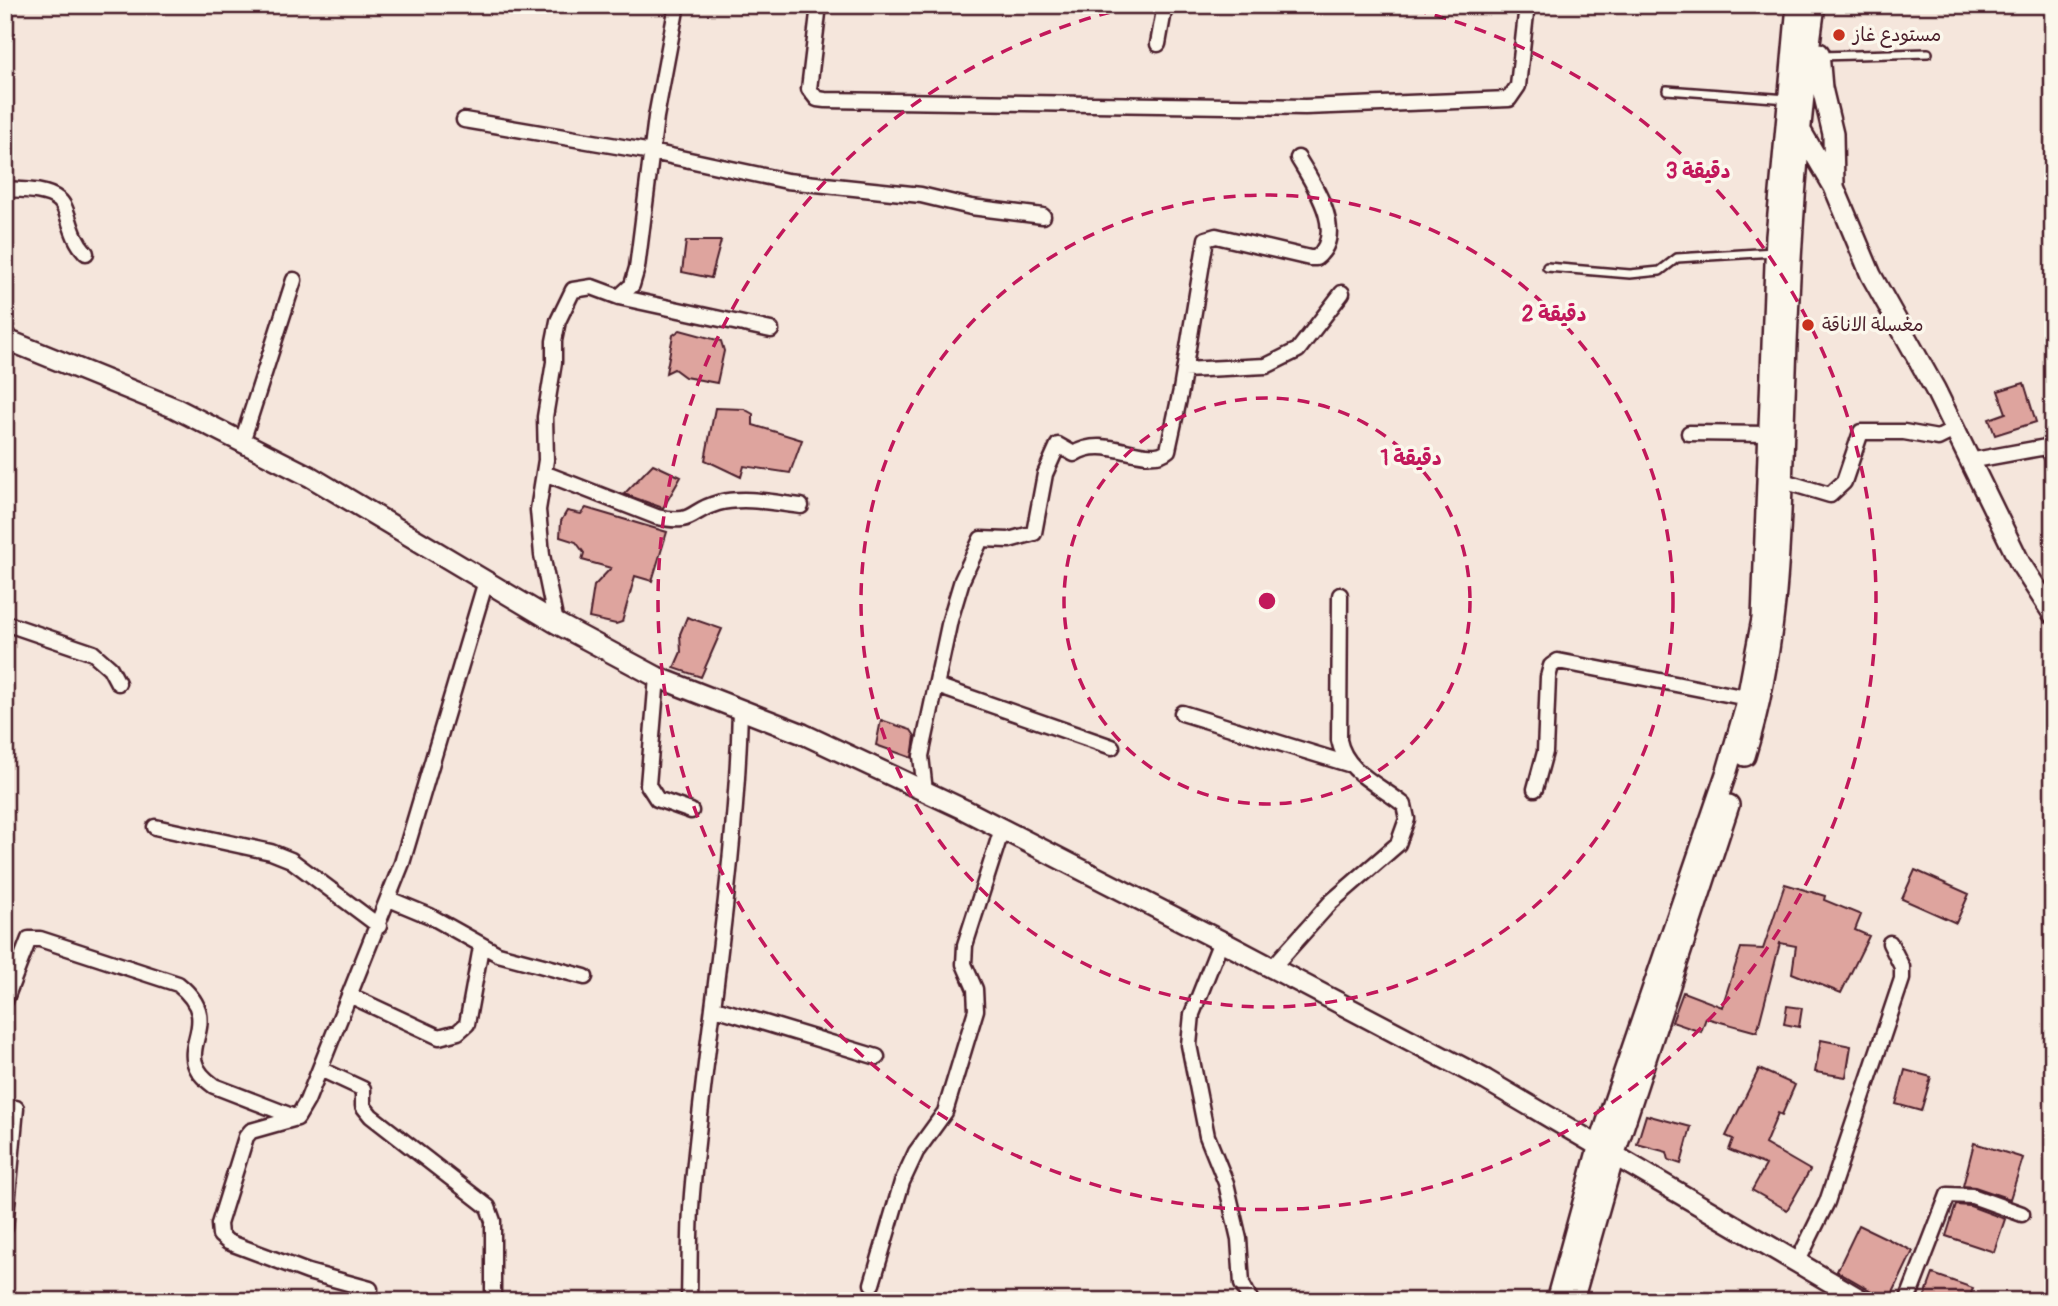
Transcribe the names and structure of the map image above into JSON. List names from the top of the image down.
{
  "places": ["مستودع غاز", "مغسلة الاناقة"],
  "rings": ["3 دقيقة", "2 دقيقة", "1 دقيقة"]
}
